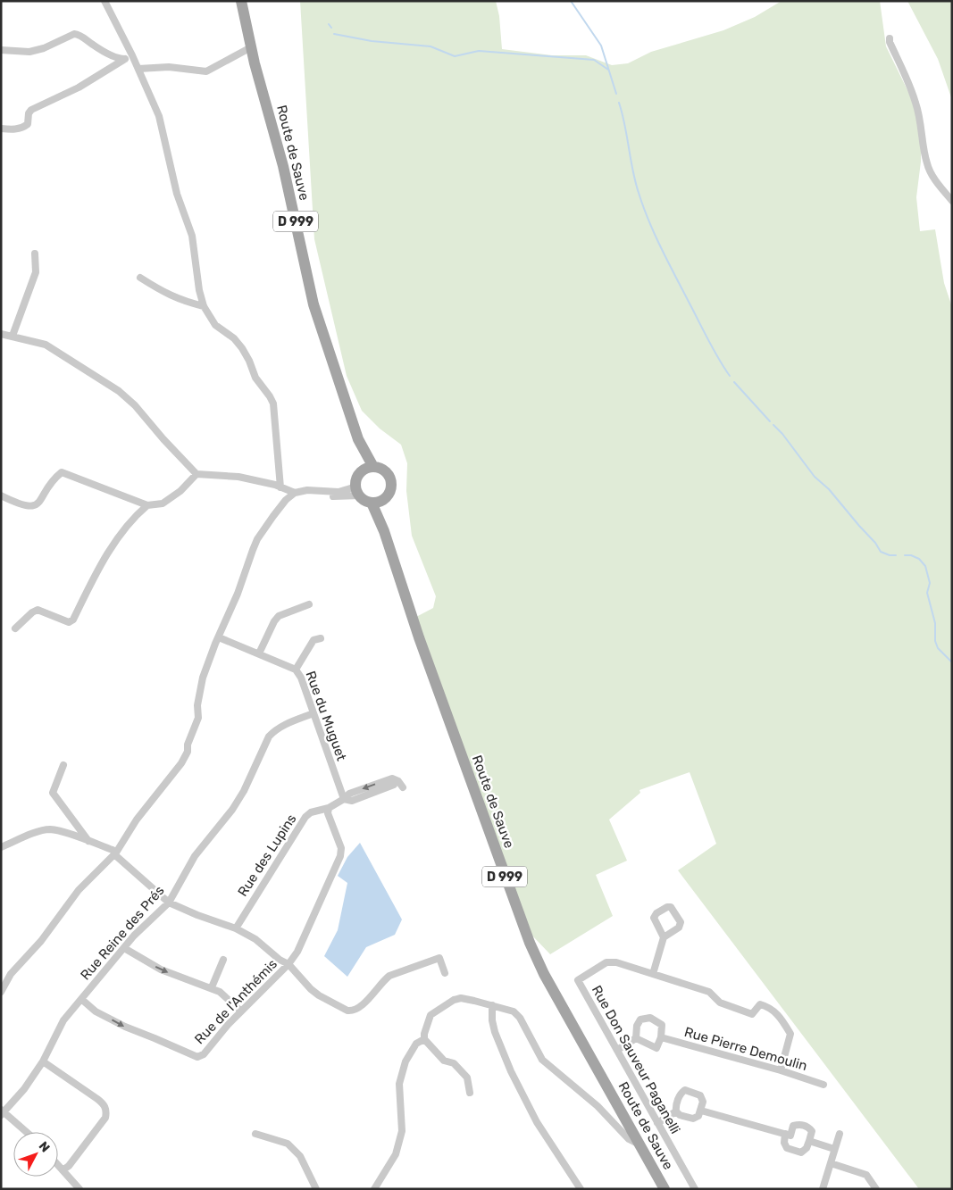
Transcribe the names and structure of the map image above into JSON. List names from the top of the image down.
{
  "streets": {
    "main road": ["Route de Sauve", "D 999"],
    "street": [
      "Rue du Muguet",
      "Rue des Lupins",
      "Rue Reine des Prés",
      "Rue de l'Anthémis",
      "Rue Pierre Demoulin",
      "Rue Don Sauveur Paganelli"
    ]
  },
  "crossings": [
    ["Rue du Muguet", "Rue des Lupins"],
    ["Rue du Muguet", "Rue Reine des Prés"],
    ["Rue des Lupins", "Rue de l'Anthémis"],
    ["Rue Reine des Prés", "Rue de l'Anthémis"],
    ["Rue Pierre Demoulin", "Rue Don Sauveur Paganelli"]
  ],
  "one_way": ["Rue de l'Anthémis"],
  "north": "top right"
}
